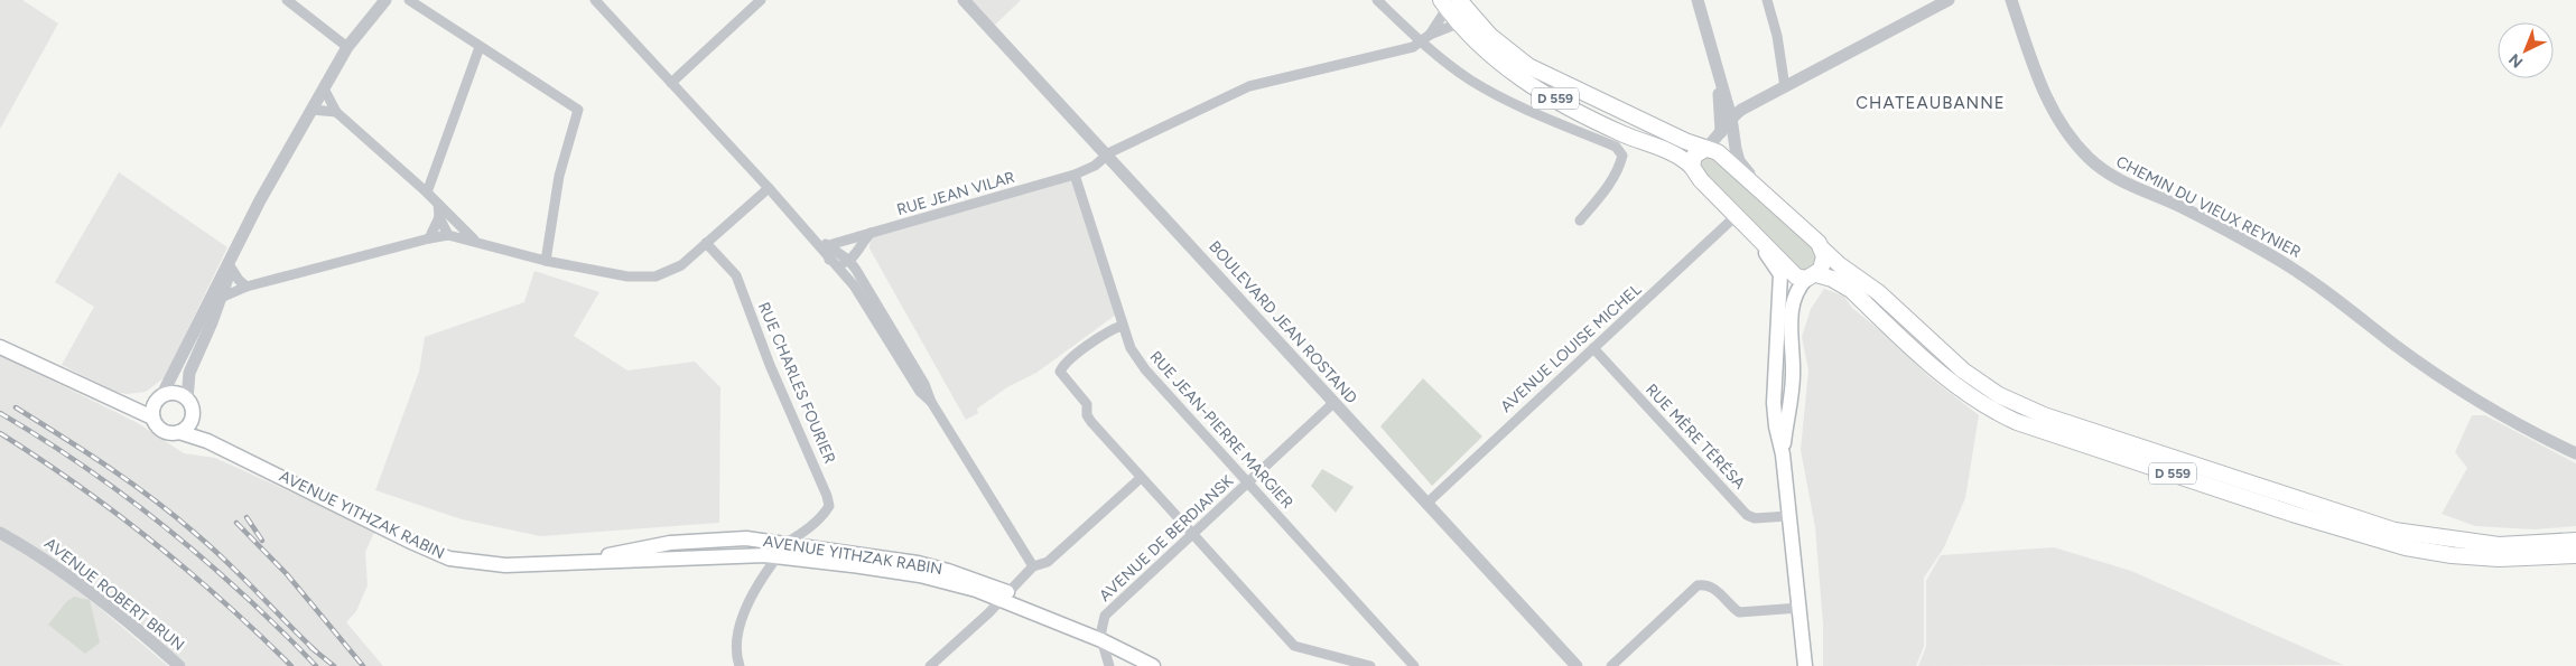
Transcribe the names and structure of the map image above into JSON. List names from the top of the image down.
{
  "streets": {
    "main road": ["D 559", "AVENUE YITHZAK RABIN"],
    "street": [
      "RUE JEAN VILAR",
      "CHEMIN DU VIEUX REYNIER",
      "BOULEVARD JEAN ROSTAND",
      "AVENUE LOUISE MICHEL",
      "RUE CHARLES FOURIER",
      "RUE JEAN-PIERRE MARGIER",
      "RUE MÈRE TÉRÉSA",
      "AVENUE DE BERDIANSK",
      "AVENUE ROBERT BRUN"
    ]
  },
  "crossings": [
    ["D 559", "RUE JEAN VILAR"],
    ["RUE JEAN VILAR", "BOULEVARD JEAN ROSTAND"],
    ["RUE JEAN VILAR", "RUE JEAN-PIERRE MARGIER"],
    ["BOULEVARD JEAN ROSTAND", "AVENUE LOUISE MICHEL"],
    ["BOULEVARD JEAN ROSTAND", "AVENUE DE BERDIANSK"],
    ["AVENUE LOUISE MICHEL", "RUE MÈRE TÉRÉSA"],
    ["RUE CHARLES FOURIER", "AVENUE YITHZAK RABIN"],
    ["RUE JEAN-PIERRE MARGIER", "AVENUE DE BERDIANSK"],
    ["AVENUE YITHZAK RABIN", "AVENUE DE BERDIANSK"]
  ],
  "districts": ["CHATEAUBANNE"],
  "north": "bottom left"
}
